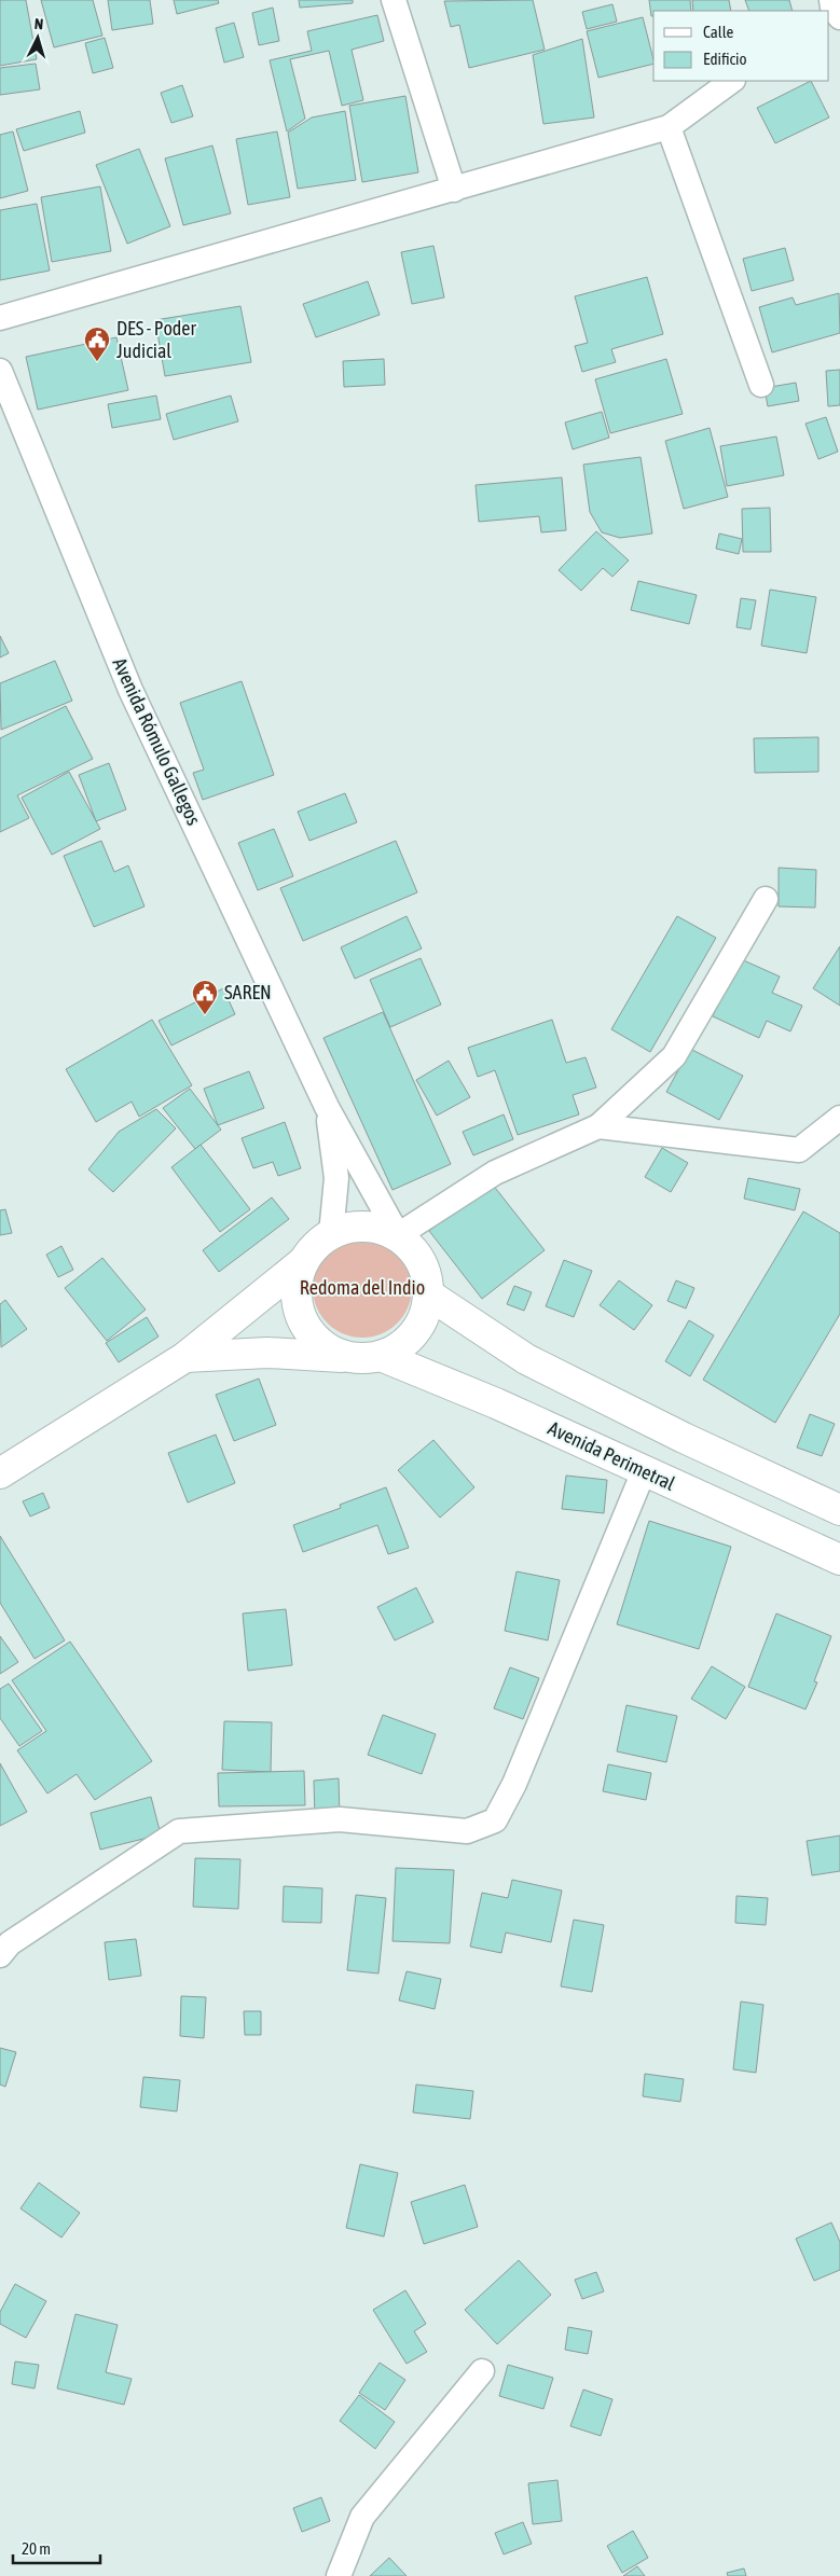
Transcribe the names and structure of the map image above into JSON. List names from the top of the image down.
{
  "streets": {
    "main road": ["Avenida Perimetral"],
    "street": ["Avenida Rómulo Gallegos"]
  },
  "crossings": [
    ["Avenida Rómulo Gallegos", "Avenida Perimetral"]
  ],
  "parks": ["Redoma del Indio"],
  "places": {
    "public building": ["DES - Poder Judicial", "SAREN"]
  },
  "legend": ["Calle", "Edificio"],
  "scale_bar": "20 m",
  "north": "top"
}
